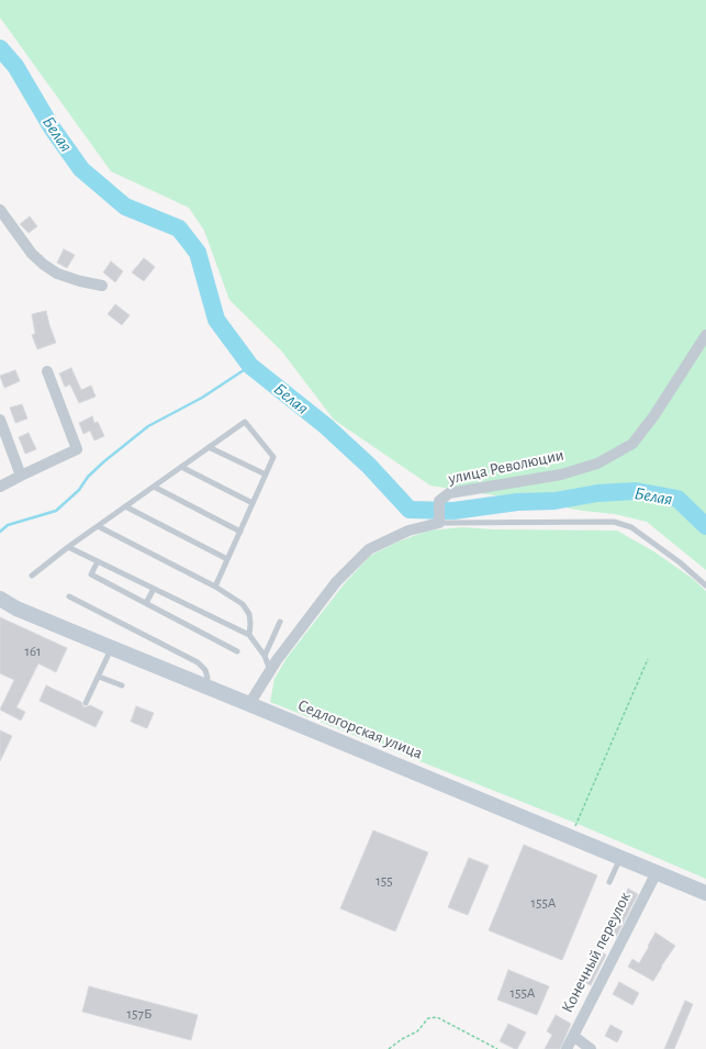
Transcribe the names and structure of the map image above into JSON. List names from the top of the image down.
{
  "streets": {
    "street": ["улица Революции", "Седлогорская улица", "Конечный переулок"]
  },
  "crossings": [
    ["Седлогорская улица", "Конечный переулок"]
  ],
  "water": ["Белая"],
  "house_numbers": [
    "161",
    "155",
    "155А",
    "155А",
    "157Б"
  ]
}
